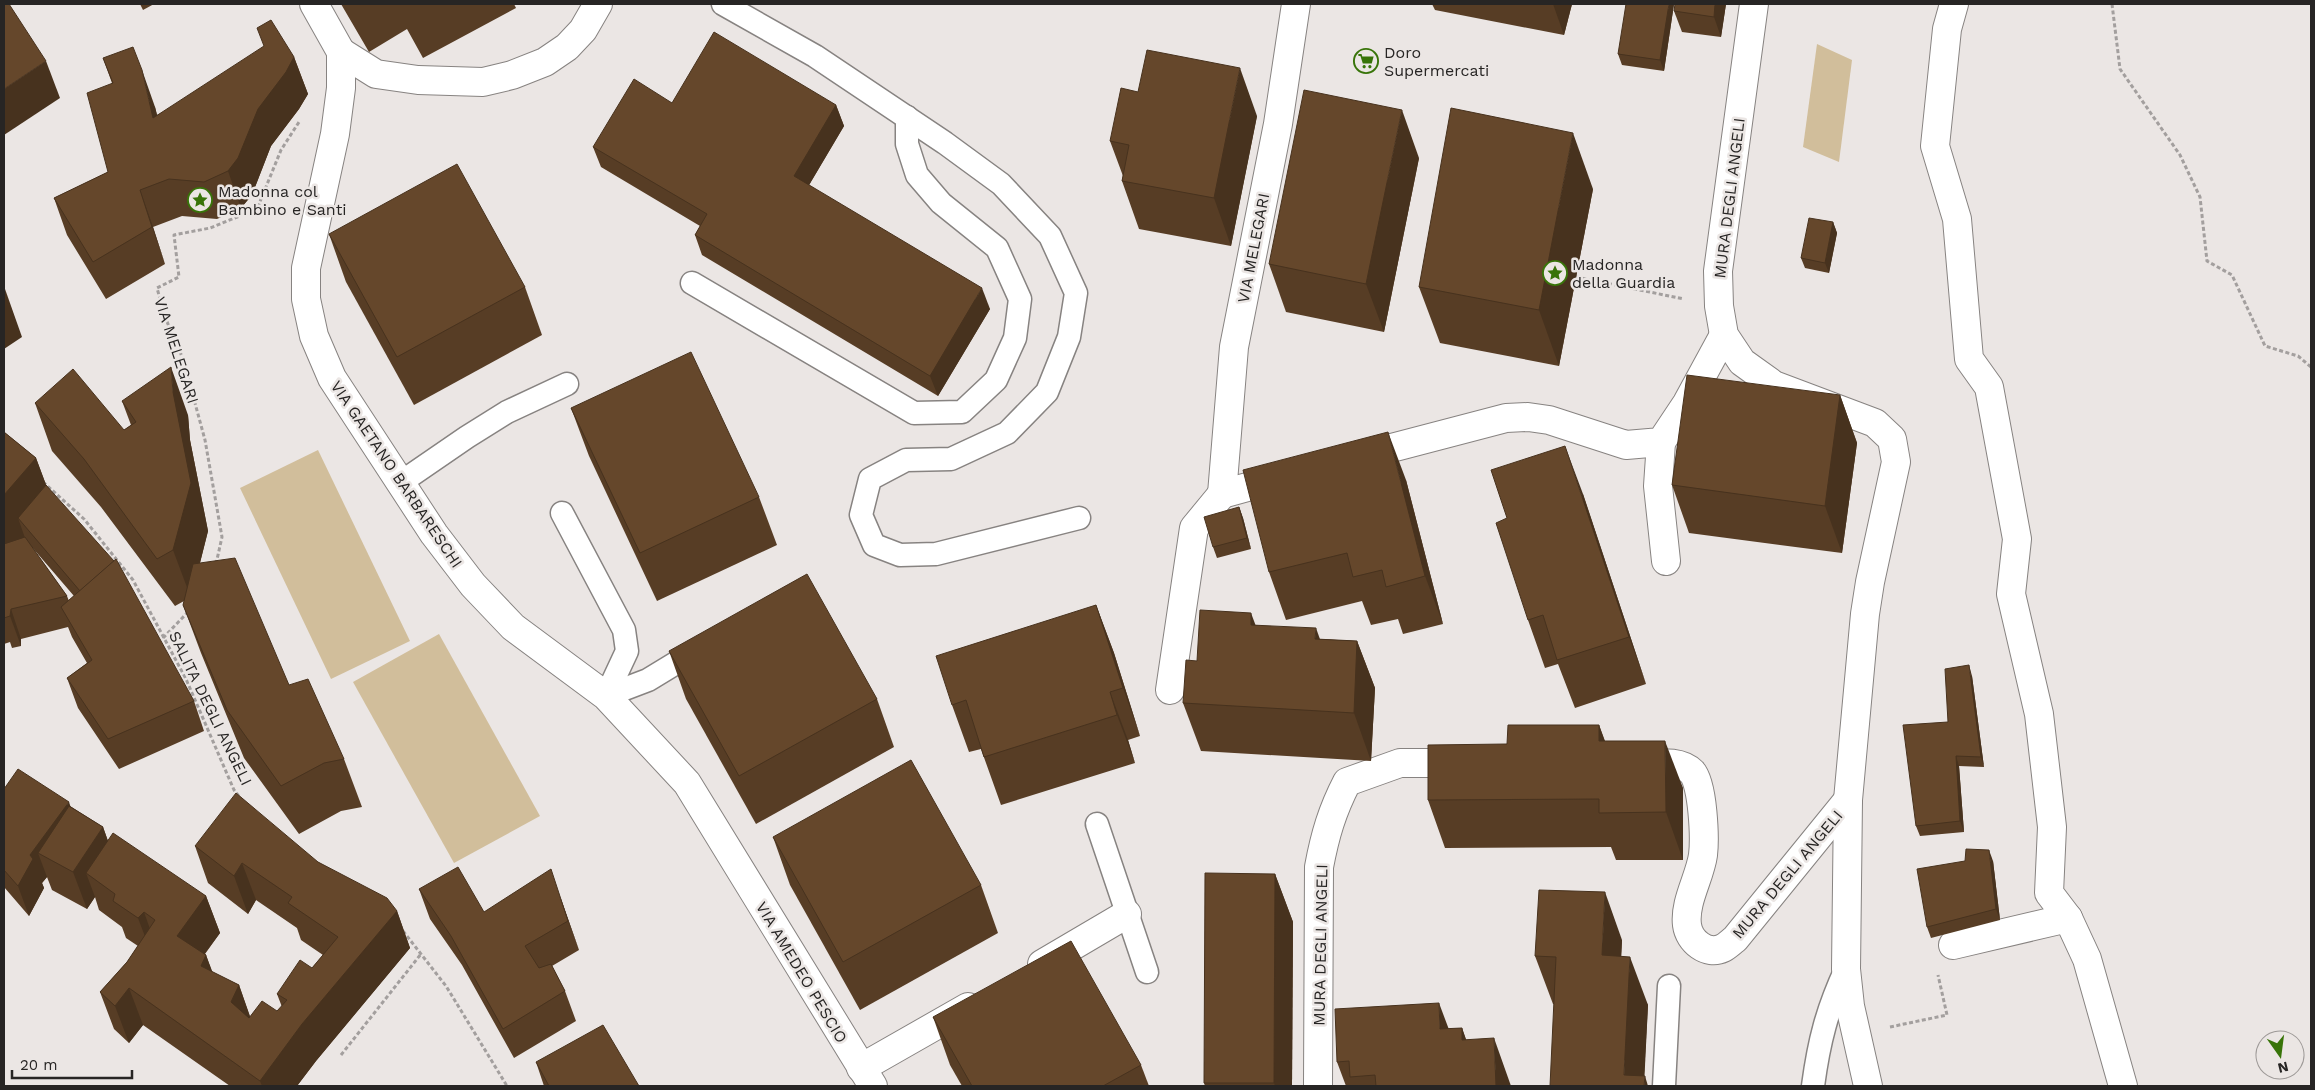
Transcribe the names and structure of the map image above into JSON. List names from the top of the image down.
{
  "streets": {
    "street": [
      "MURA DEGLI ANGELI",
      "VIA MELEGARI",
      "VIA GAETANO BARBARESCHI",
      "VIA AMEDEO PESCIO"
    ],
    "path": ["SALITA DEGLI ANGELI"]
  },
  "crossings": [
    ["VIA MELEGARI", "VIA GAETANO BARBARESCHI"],
    ["VIA GAETANO BARBARESCHI", "VIA AMEDEO PESCIO"]
  ],
  "places": {
    "supermarket": ["Doro Supermercati"],
    "place": ["Madonna col Bambino e Santi", "Madonna della Guardia"]
  },
  "scale_bar": "20 m",
  "north": "bottom"
}
